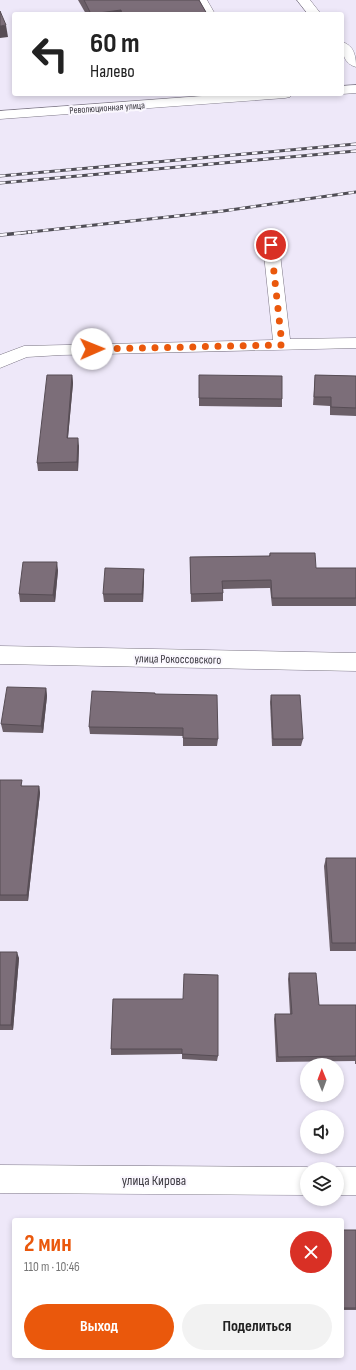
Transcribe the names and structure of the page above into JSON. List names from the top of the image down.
{
  "streets": {
    "street": ["Революционная улица", "улица Рокоссовского", "улица Кирова"]
  },
  "north": "top",
  "page": {
    "turn": ["60 m", "Налево"],
    "heading": ["2 мин", "110 m · 10:46"],
    "buttons": ["Выход", "Поделиться"]
  }
}
